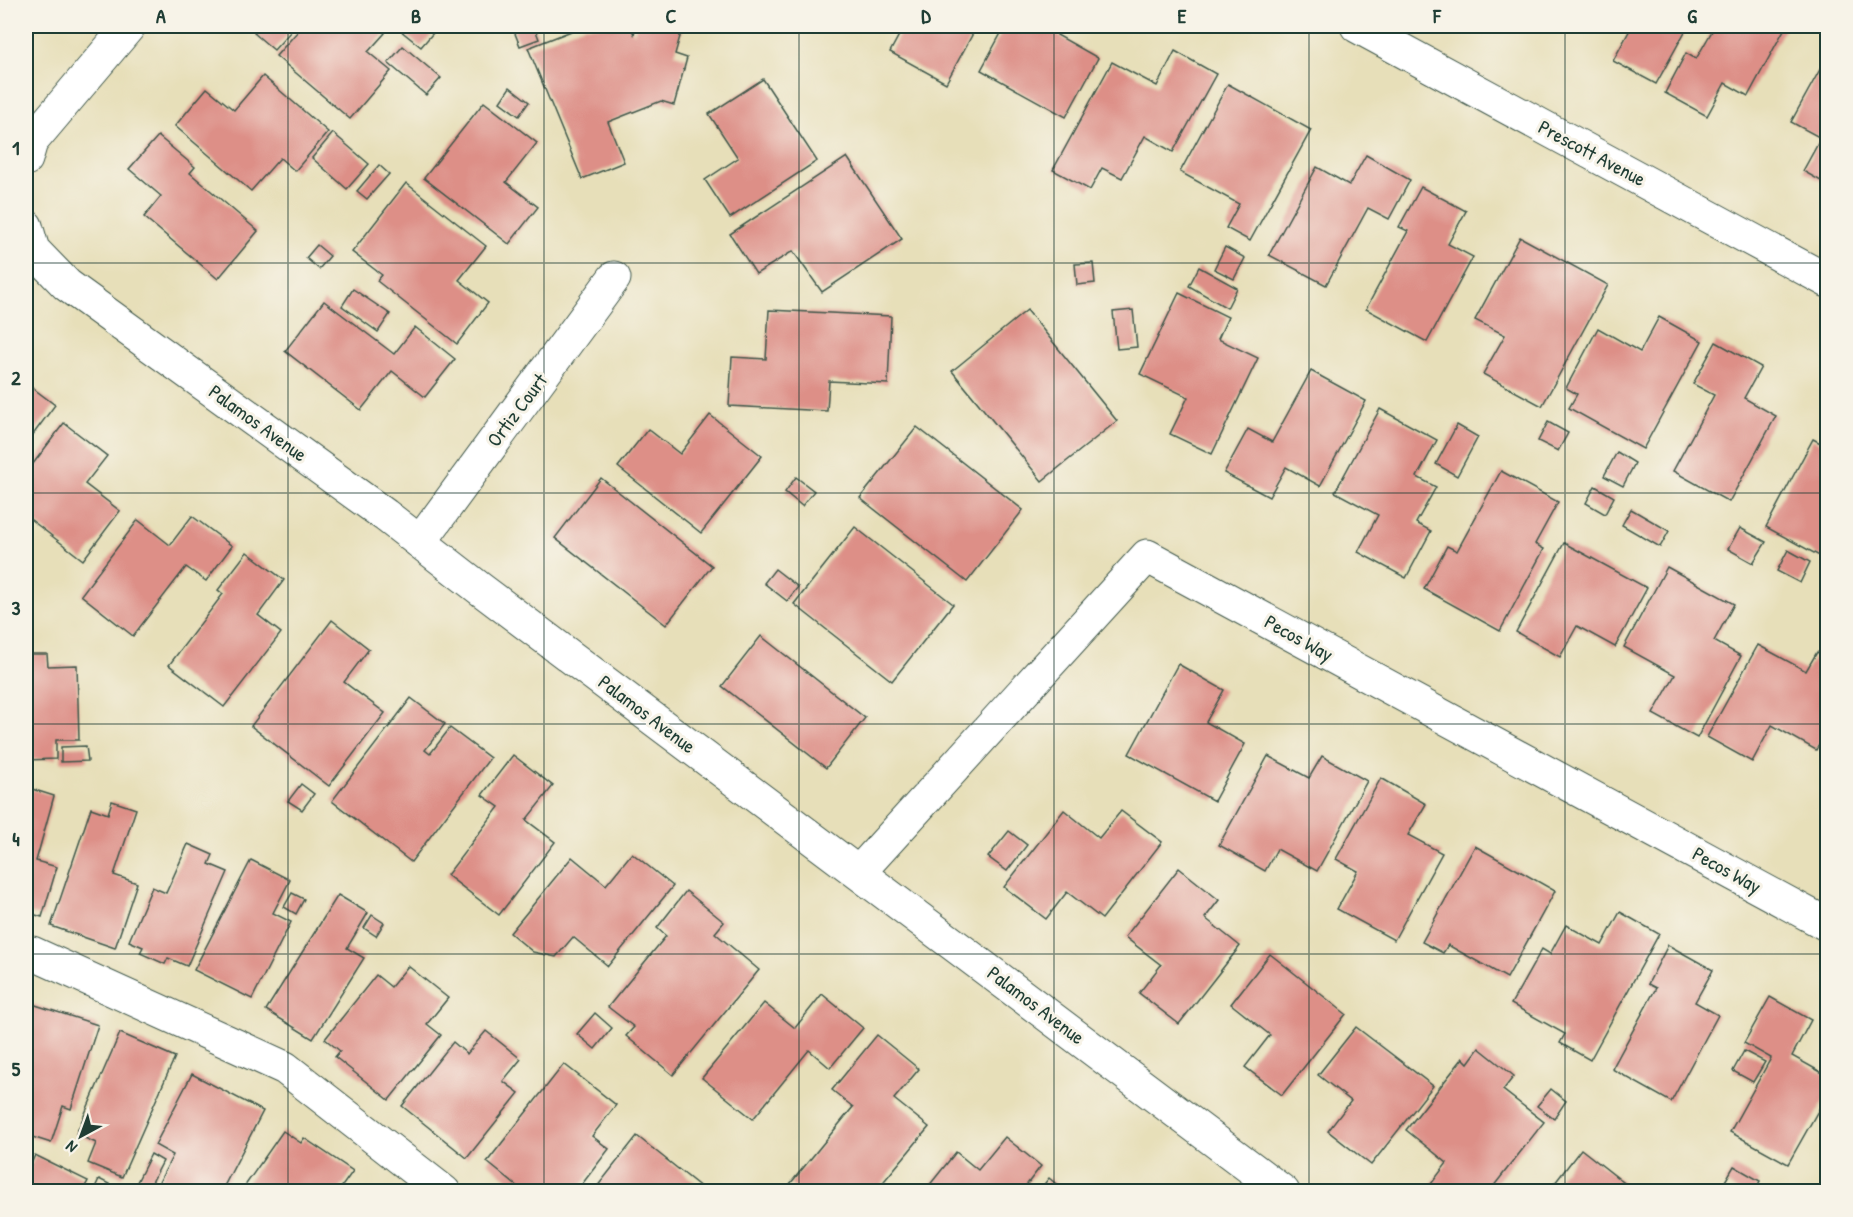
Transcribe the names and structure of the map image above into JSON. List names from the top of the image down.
{
  "streets": {
    "street": [
      "Prescott Avenue",
      "Ortiz Court",
      "Palamos Avenue",
      "Pecos Way"
    ]
  },
  "crossings": [
    ["Ortiz Court", "Palamos Avenue"],
    ["Palamos Avenue", "Pecos Way"]
  ],
  "north": "bottom left",
  "grid": {
    "columns": [
      "A",
      "B",
      "C",
      "D",
      "E",
      "F",
      "G"
    ],
    "rows": [
      "1",
      "2",
      "3",
      "4",
      "5"
    ]
  }
}
